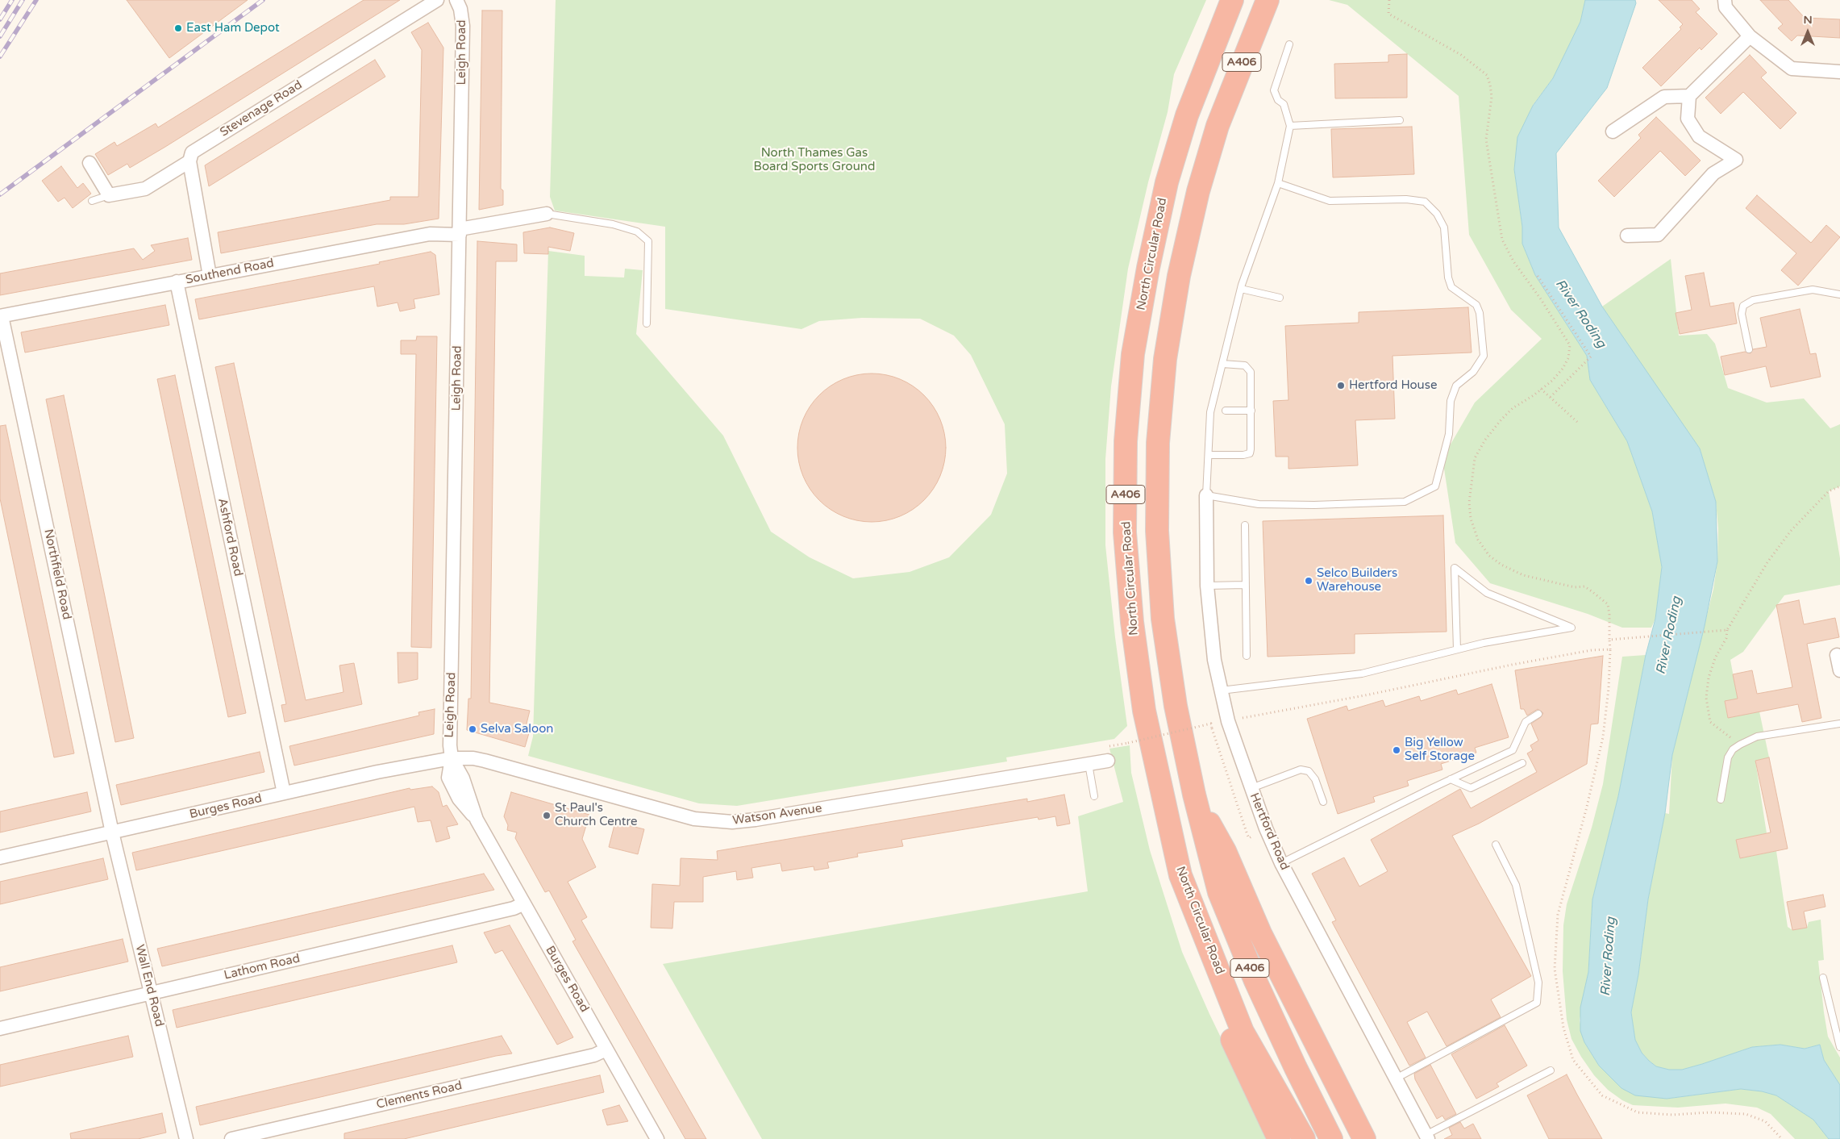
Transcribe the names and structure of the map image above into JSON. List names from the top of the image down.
{
  "streets": {
    "highway": ["A406", "North Circular Road"],
    "street": [
      "Leigh Road",
      "Stevenage Road",
      "Southend Road",
      "Ashford Road",
      "Northfield Road",
      "Burges Road",
      "Watson Avenue",
      "Hertford Road",
      "Lathom Road",
      "Wall End Road",
      "Clements Road"
    ]
  },
  "crossings": [
    ["Leigh Road", "Southend Road"],
    ["Leigh Road", "Burges Road"],
    ["Leigh Road", "Watson Avenue"],
    ["A406", "North Circular Road"],
    ["Southend Road", "Ashford Road"],
    ["Southend Road", "Northfield Road"],
    ["Ashford Road", "Burges Road"],
    ["Northfield Road", "Burges Road"],
    ["Northfield Road", "Wall End Road"],
    ["Burges Road", "Watson Avenue"],
    ["Burges Road", "Lathom Road"],
    ["Burges Road", "Wall End Road"],
    ["Burges Road", "Clements Road"],
    ["Lathom Road", "Wall End Road"]
  ],
  "water": ["River Roding"],
  "parks": ["North Thames Gas Board Sports Ground"],
  "places": [
    "East Ham Depot",
    "Hertford House",
    "Selco Builders Warehouse",
    "Selva Saloon",
    "Big Yellow Self Storage",
    "St Paul's Church Centre"
  ],
  "north": "top"
}
